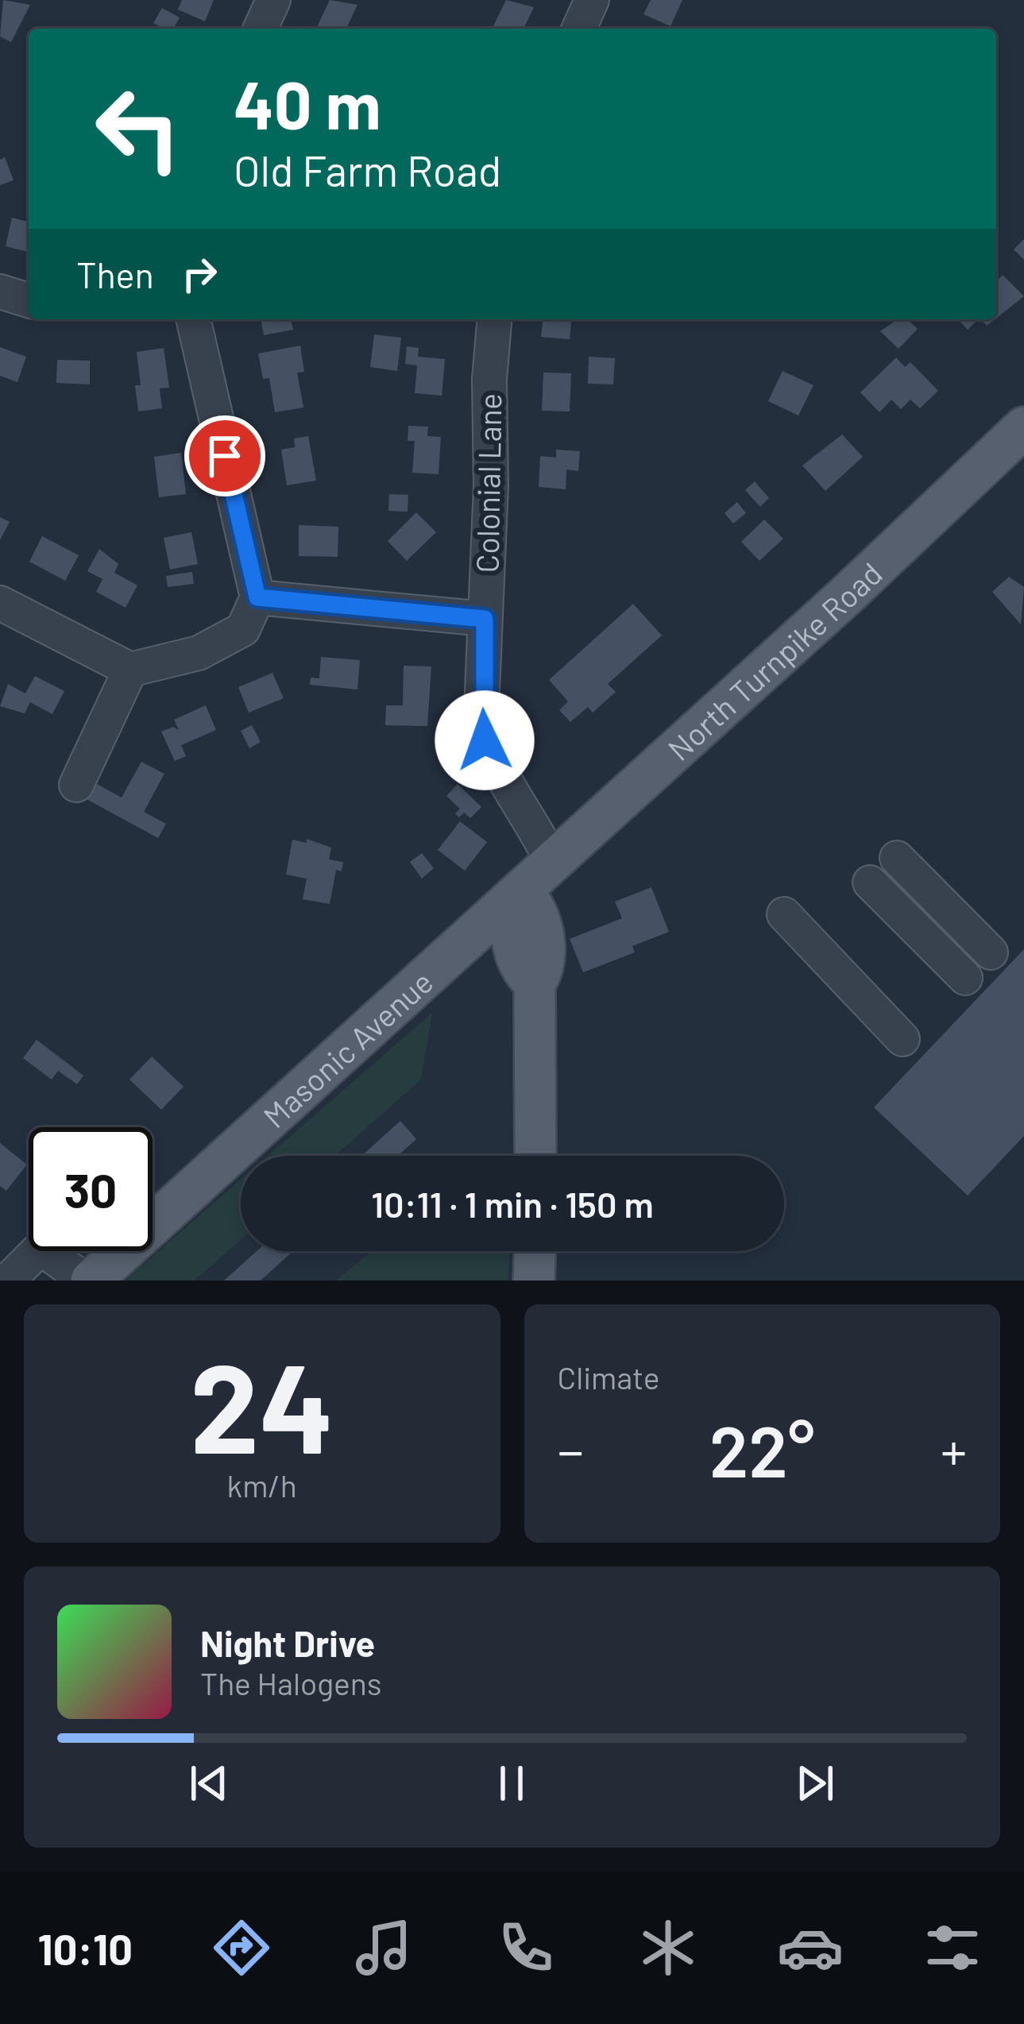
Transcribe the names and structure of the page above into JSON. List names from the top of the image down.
{
  "streets": {
    "main road": ["North Turnpike Road", "Masonic Avenue"],
    "street": ["Colonial Lane"]
  },
  "crossings": [
    ["Colonial Lane", "North Turnpike Road"],
    ["North Turnpike Road", "Masonic Avenue"]
  ],
  "page": {
    "turn": ["40 m", "Old Farm Road"],
    "then": "Then",
    "limit": "30",
    "trip": "10:11 · 1 min · 150 m",
    "tile": [
      ["24", "km/h"],
      "Climate"
    ],
    "heat": ["−", "22°", "+"],
    "song": ["Night Drive", "The Halogens"],
    "tabs": "10:10"
  }
}
